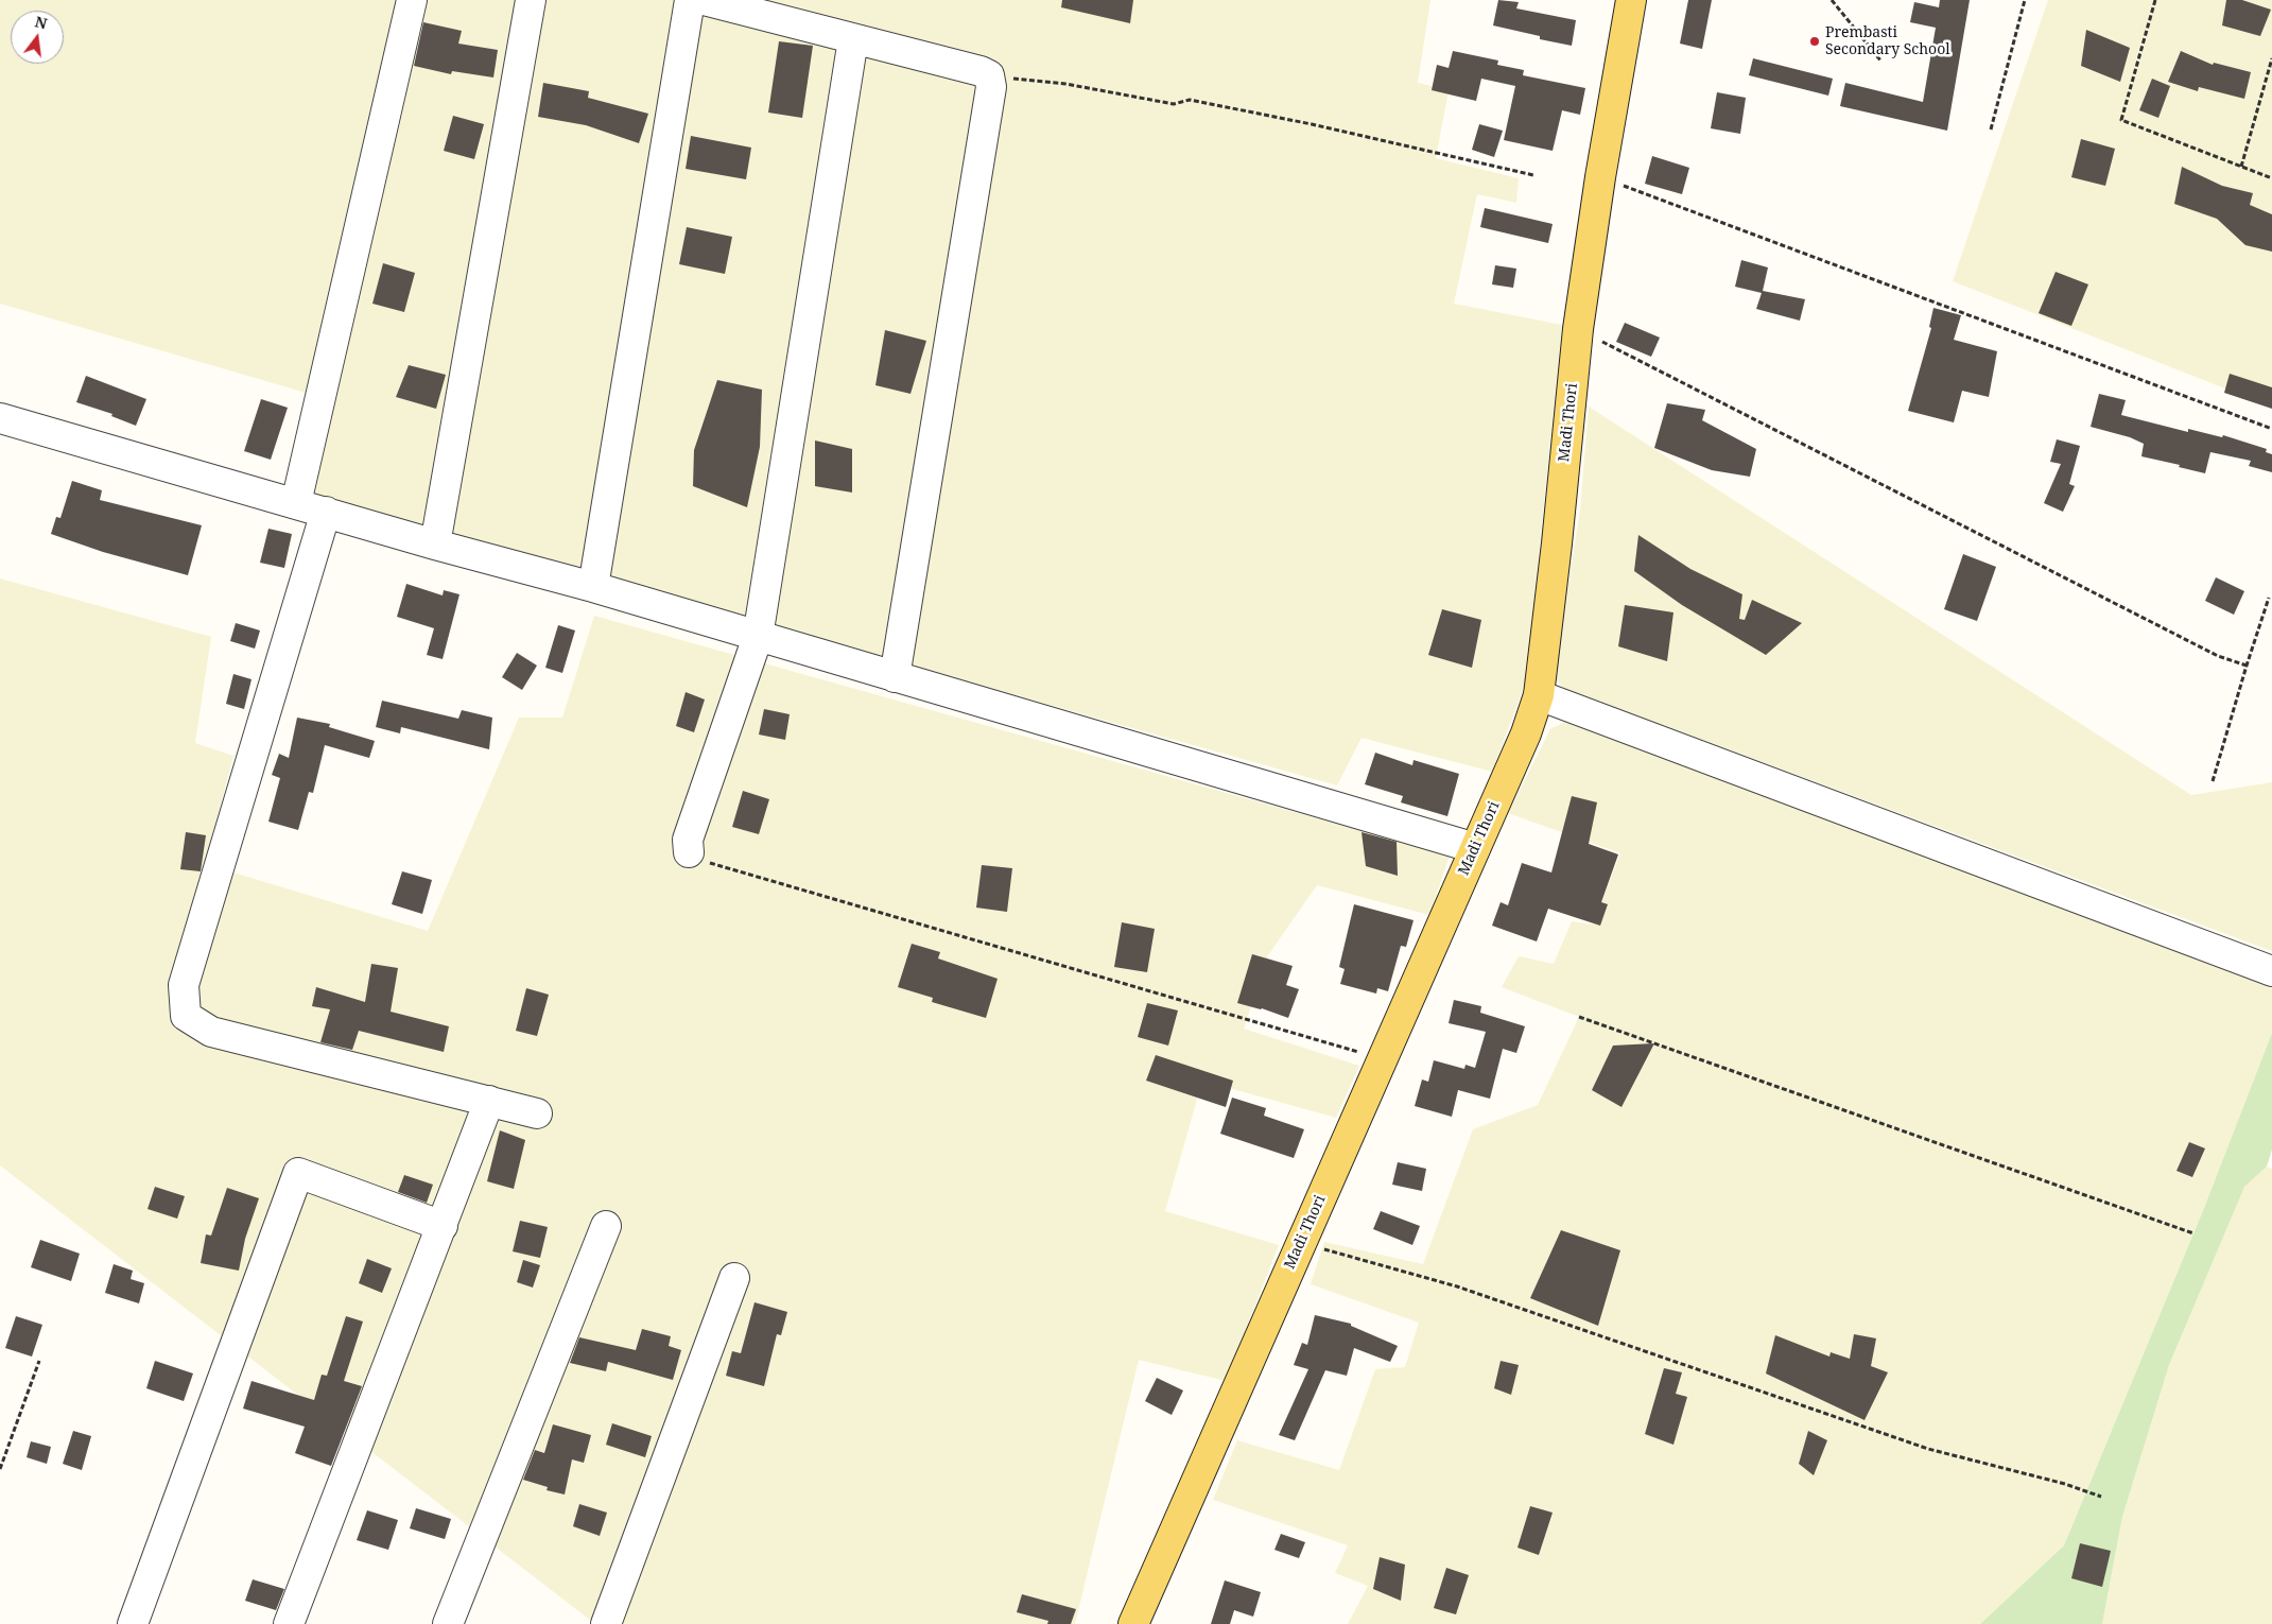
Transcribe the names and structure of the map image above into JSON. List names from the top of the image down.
{
  "streets": {
    "main road": ["Madi Thori"]
  },
  "places": ["Prembasti Secondary School"],
  "north": "top"
}
